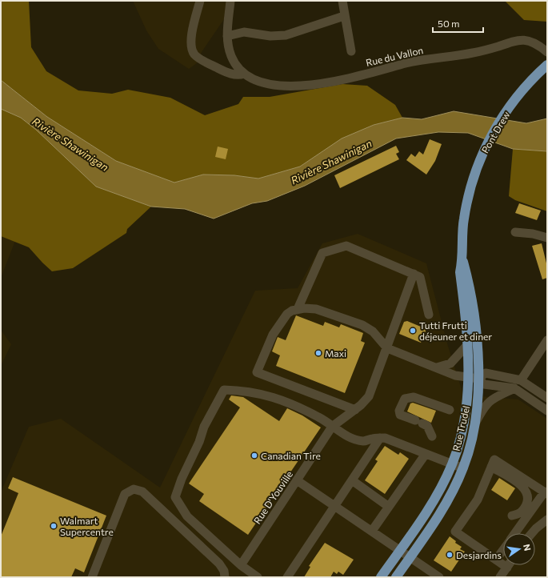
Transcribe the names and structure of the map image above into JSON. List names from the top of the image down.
{
  "streets": {
    "main road": ["Pont Drew", "Rue Trudel"],
    "street": ["Rue du Vallon", "Rue D'Youville"]
  },
  "crossings": [
    ["Pont Drew", "Rue Trudel"]
  ],
  "water": ["Rivière Shawinigan"],
  "places": [
    "Tutti Frutti déjeuner et diner",
    "Maxi",
    "Canadian Tire",
    "Walmart Supercentre",
    "Desjardins"
  ],
  "scale_bar": "50 m",
  "north": "right"
}
